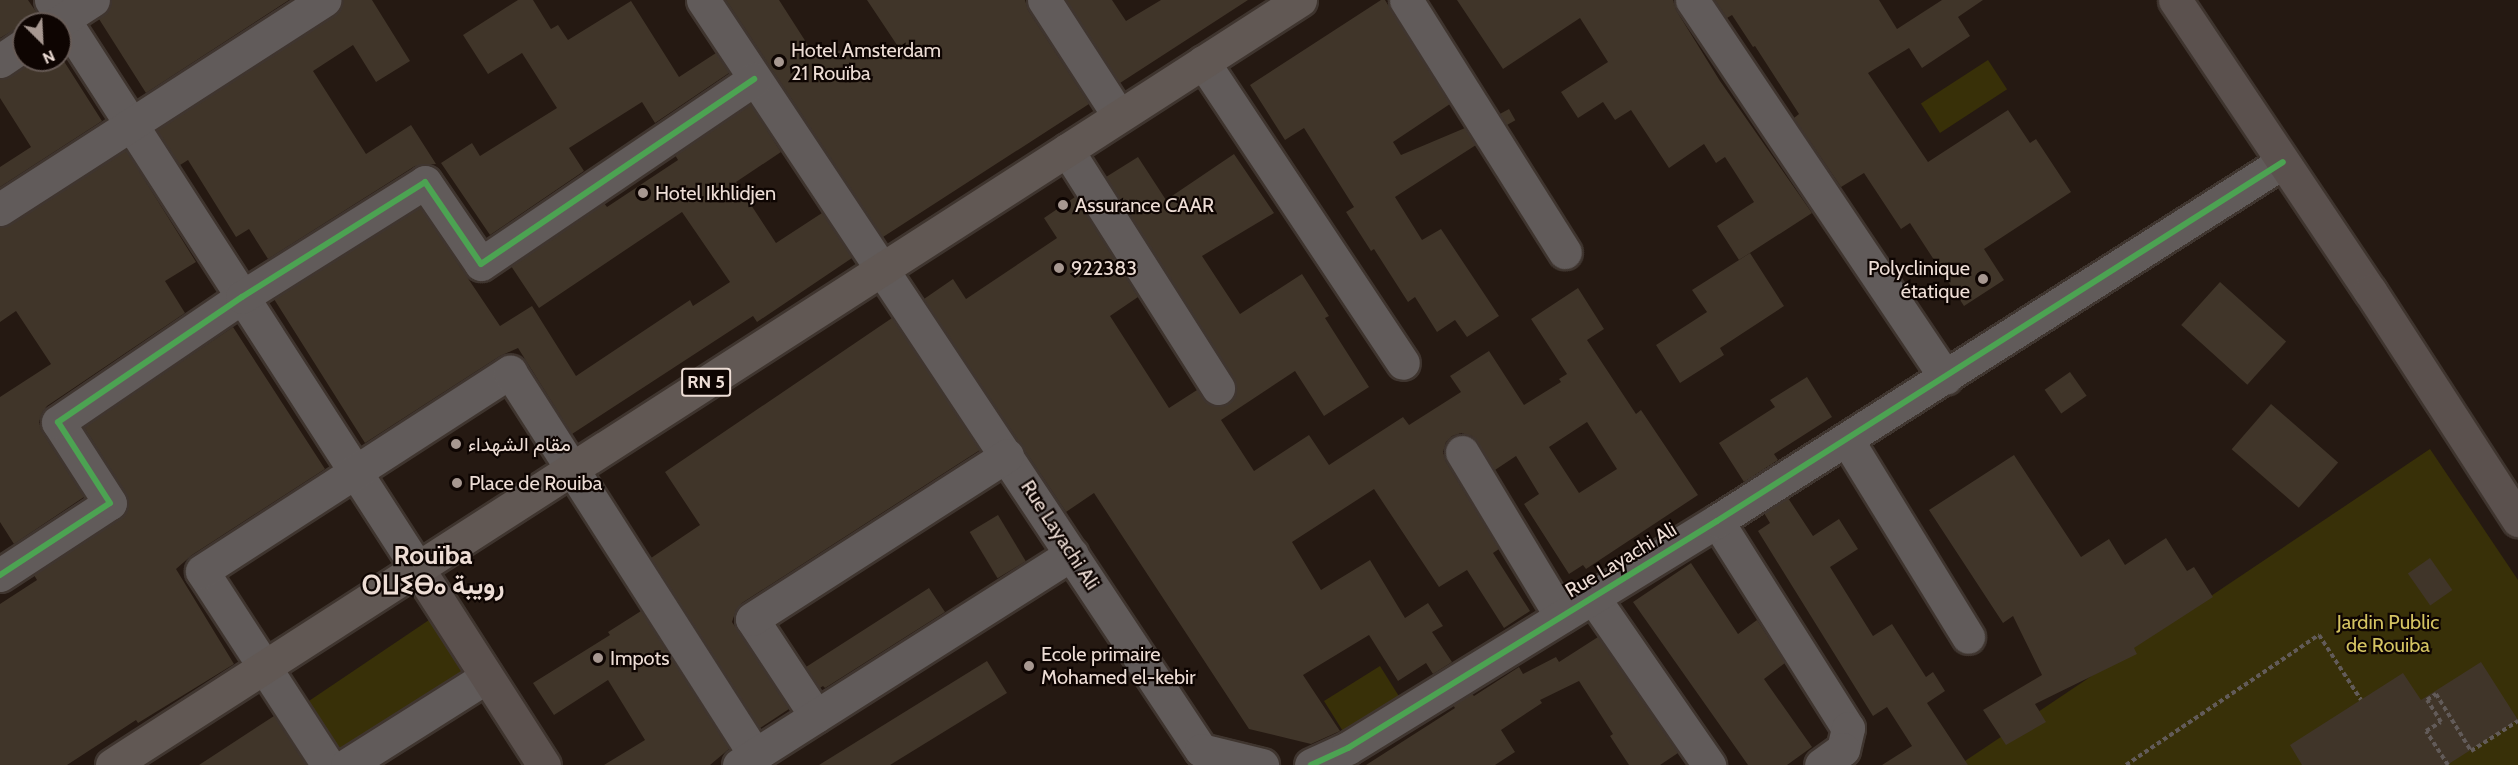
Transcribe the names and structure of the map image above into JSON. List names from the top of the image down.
{
  "streets": {
    "highway": ["RN 5"],
    "street": ["Rue Layachi Ali"]
  },
  "crossings": [
    ["RN 5", "Rue Layachi Ali"]
  ],
  "districts": ["Rouïba ⵔⵡⵉⴱⴰ رويبة"],
  "parks": ["Jardin Public de Rouiba"],
  "places": [
    "Hotel Amsterdam 21 Rouïba",
    "Hotel Ikhlidjen",
    "Assurance CAAR",
    "922383",
    "Polyclinique étatique",
    "مقام الشهداء",
    "Place de Rouiba",
    "Impots",
    "Ecole primaire Mohamed el-kebir"
  ],
  "north": "bottom right"
}
